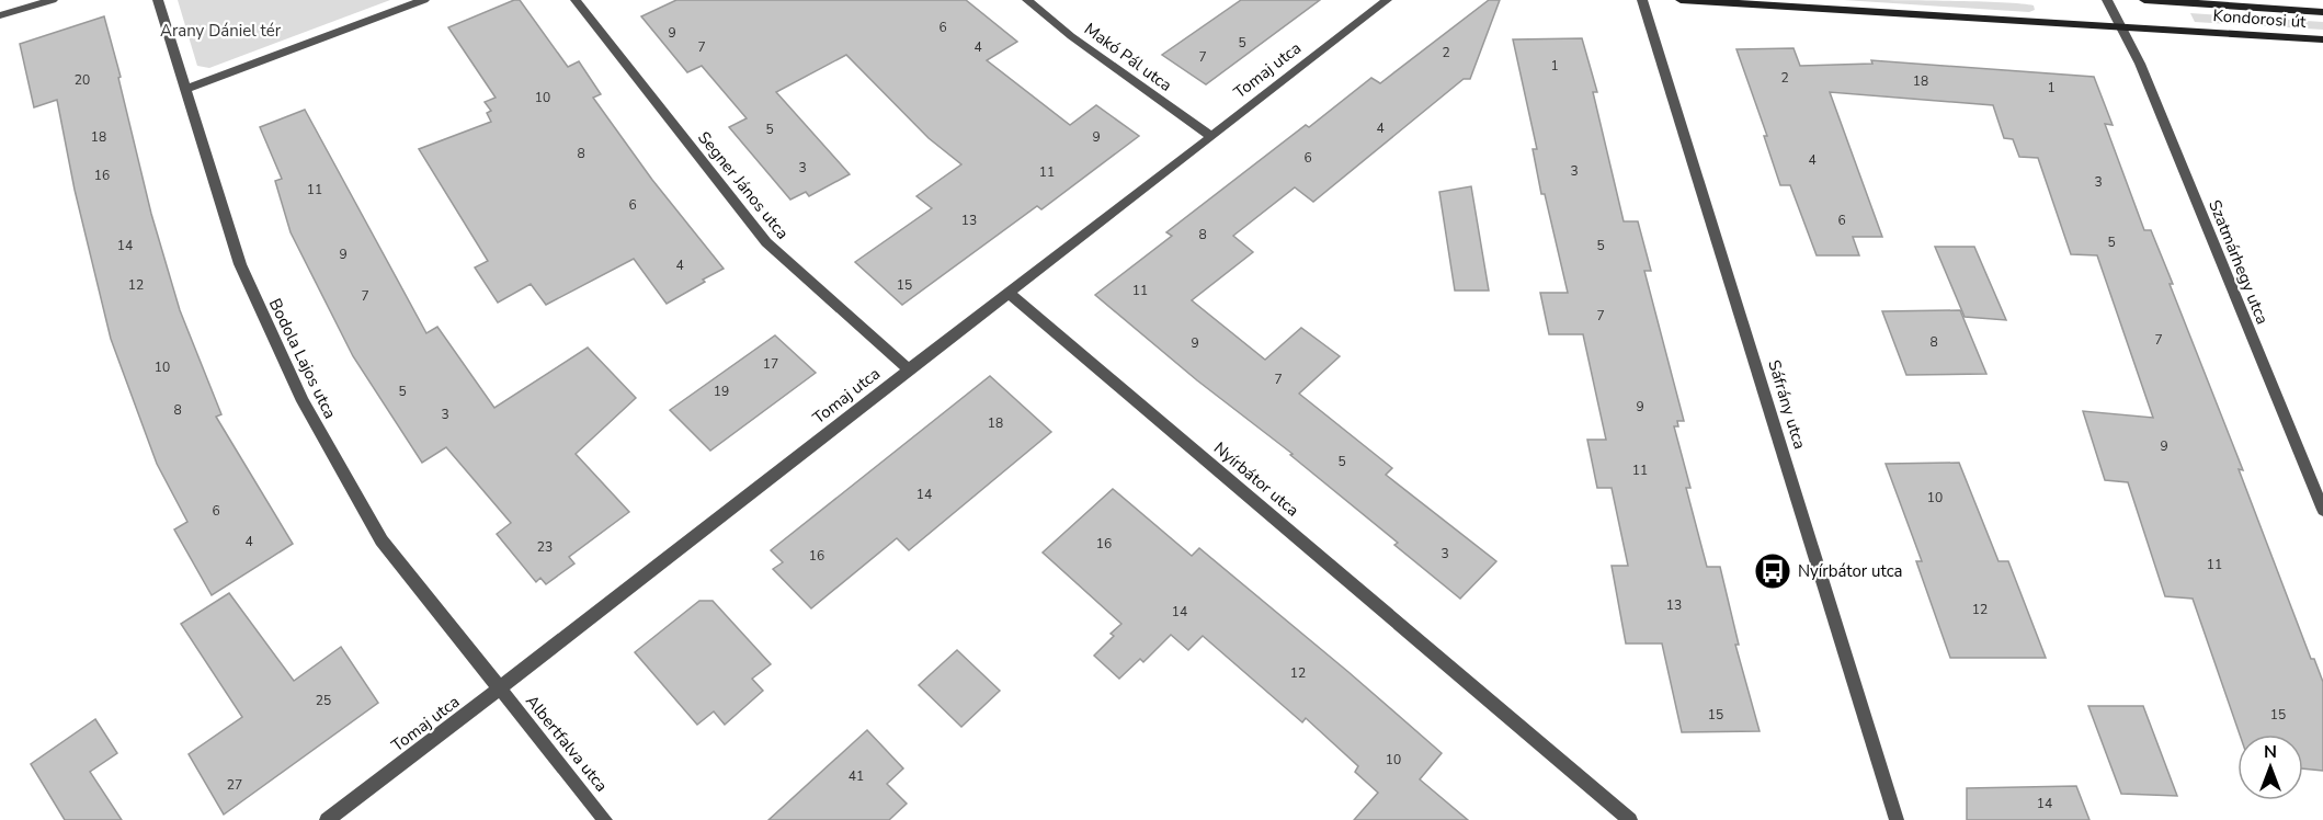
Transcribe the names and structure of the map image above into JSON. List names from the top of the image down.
{
  "streets": {
    "street": [
      "Kondorosi út",
      "Makó Pál utca",
      "Tomaj utca",
      "Segner János utca",
      "Szatmárhegy utca",
      "Bodola Lajos utca",
      "Sáfrány utca",
      "Nyírbátor utca",
      "Albertfalva utca"
    ]
  },
  "crossings": [
    ["Kondorosi út", "Szatmárhegy utca"],
    ["Makó Pál utca", "Tomaj utca"],
    ["Tomaj utca", "Segner János utca"],
    ["Tomaj utca", "Bodola Lajos utca"],
    ["Tomaj utca", "Nyírbátor utca"],
    ["Tomaj utca", "Albertfalva utca"],
    ["Bodola Lajos utca", "Albertfalva utca"]
  ],
  "parks": ["Arany Dániel tér"],
  "places": {
    "bus stop": ["Nyírbátor utca"]
  },
  "house_numbers": [
    "6",
    "9",
    "5",
    "7",
    "4",
    "2",
    "7",
    "1",
    "2",
    "20",
    "18",
    "1",
    "10",
    "4",
    "5",
    "18",
    "9",
    "8",
    "6",
    "4",
    "3",
    "3",
    "11",
    "16",
    "3",
    "11",
    "6",
    "13",
    "6",
    "8",
    "5",
    "14",
    "5",
    "9",
    "4",
    "12",
    "15",
    "11",
    "7",
    "7",
    "7",
    "8",
    "9",
    "17",
    "10",
    "7",
    "5",
    "19",
    "9",
    "8",
    "3",
    "18",
    "9",
    "5",
    "11",
    "14",
    "10",
    "6",
    "4",
    "16",
    "23",
    "3",
    "16",
    "11",
    "13",
    "12",
    "14",
    "12",
    "25",
    "15",
    "15",
    "10",
    "41",
    "27",
    "14"
  ],
  "north": "top"
}
